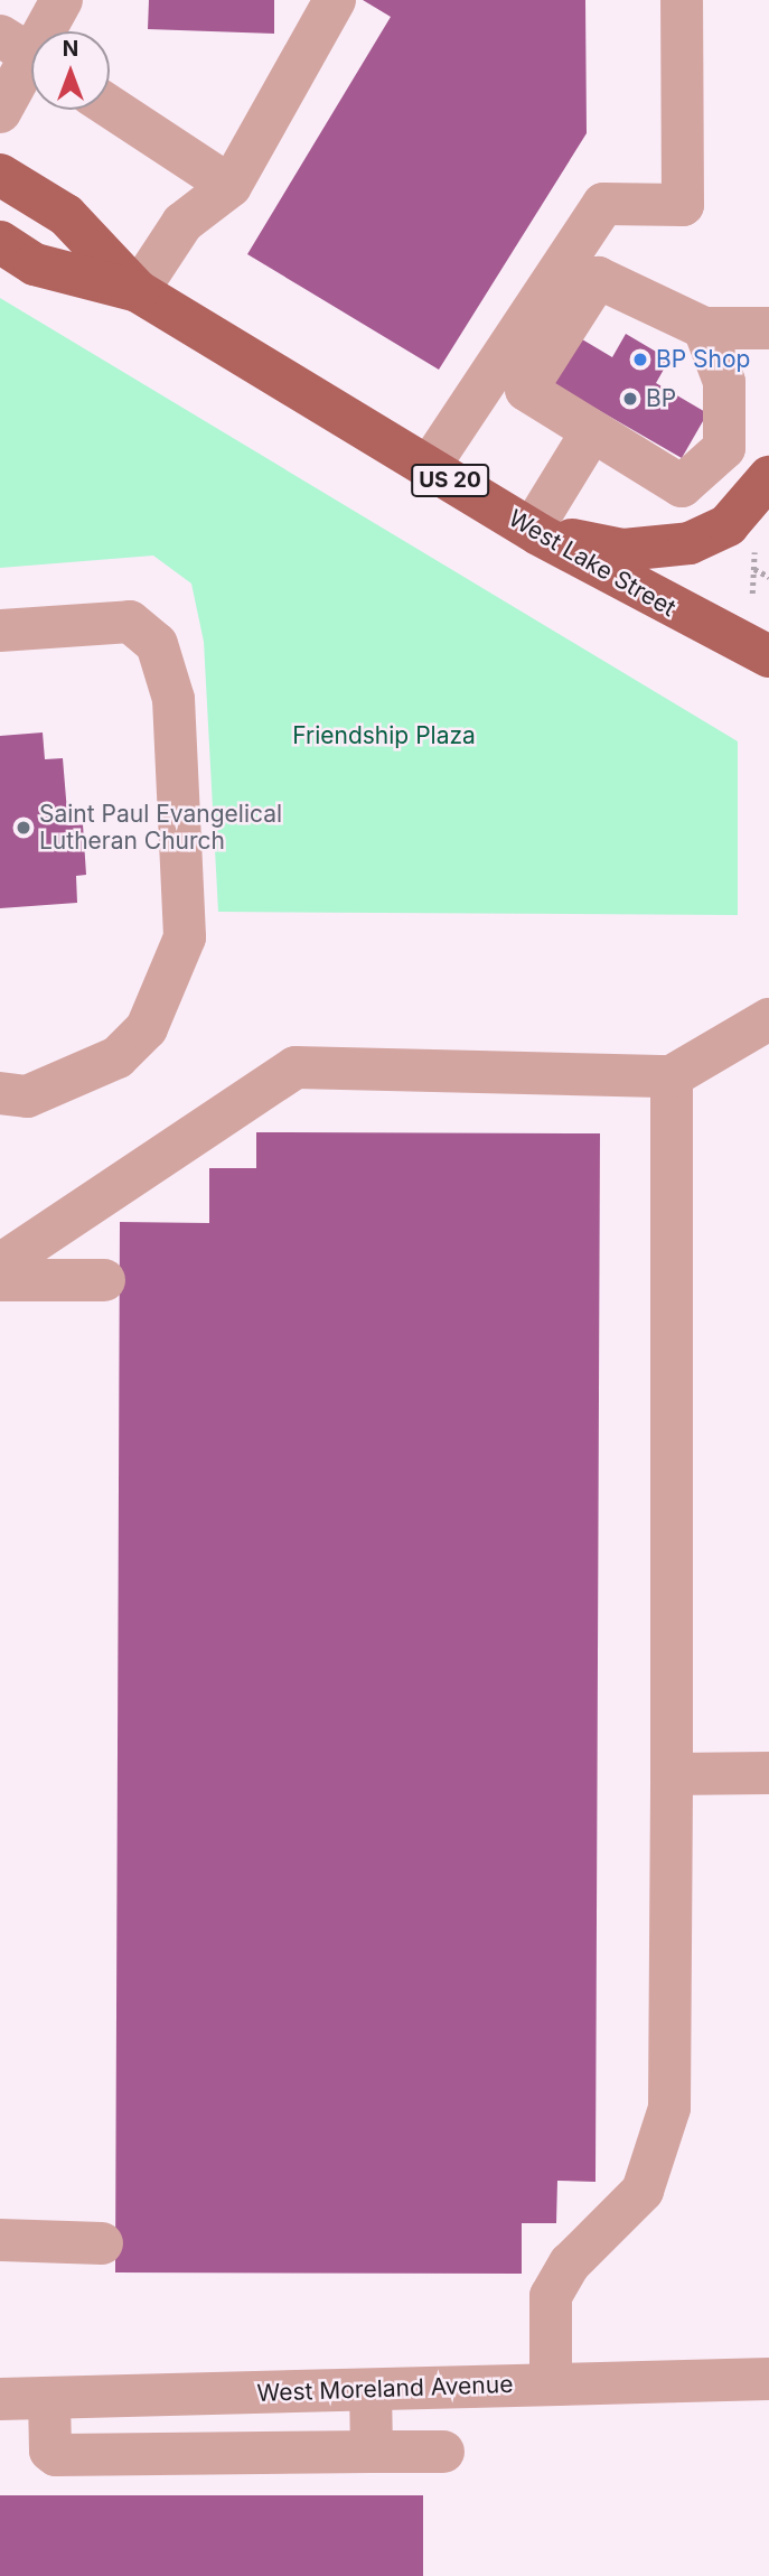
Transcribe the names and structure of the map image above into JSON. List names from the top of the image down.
{
  "streets": {
    "main road": ["US 20", "West Lake Street"],
    "street": ["West Moreland Avenue"]
  },
  "parks": ["Friendship Plaza"],
  "places": ["BP Shop", "BP", "Saint Paul Evangelical Lutheran Church"],
  "north": "top"
}
